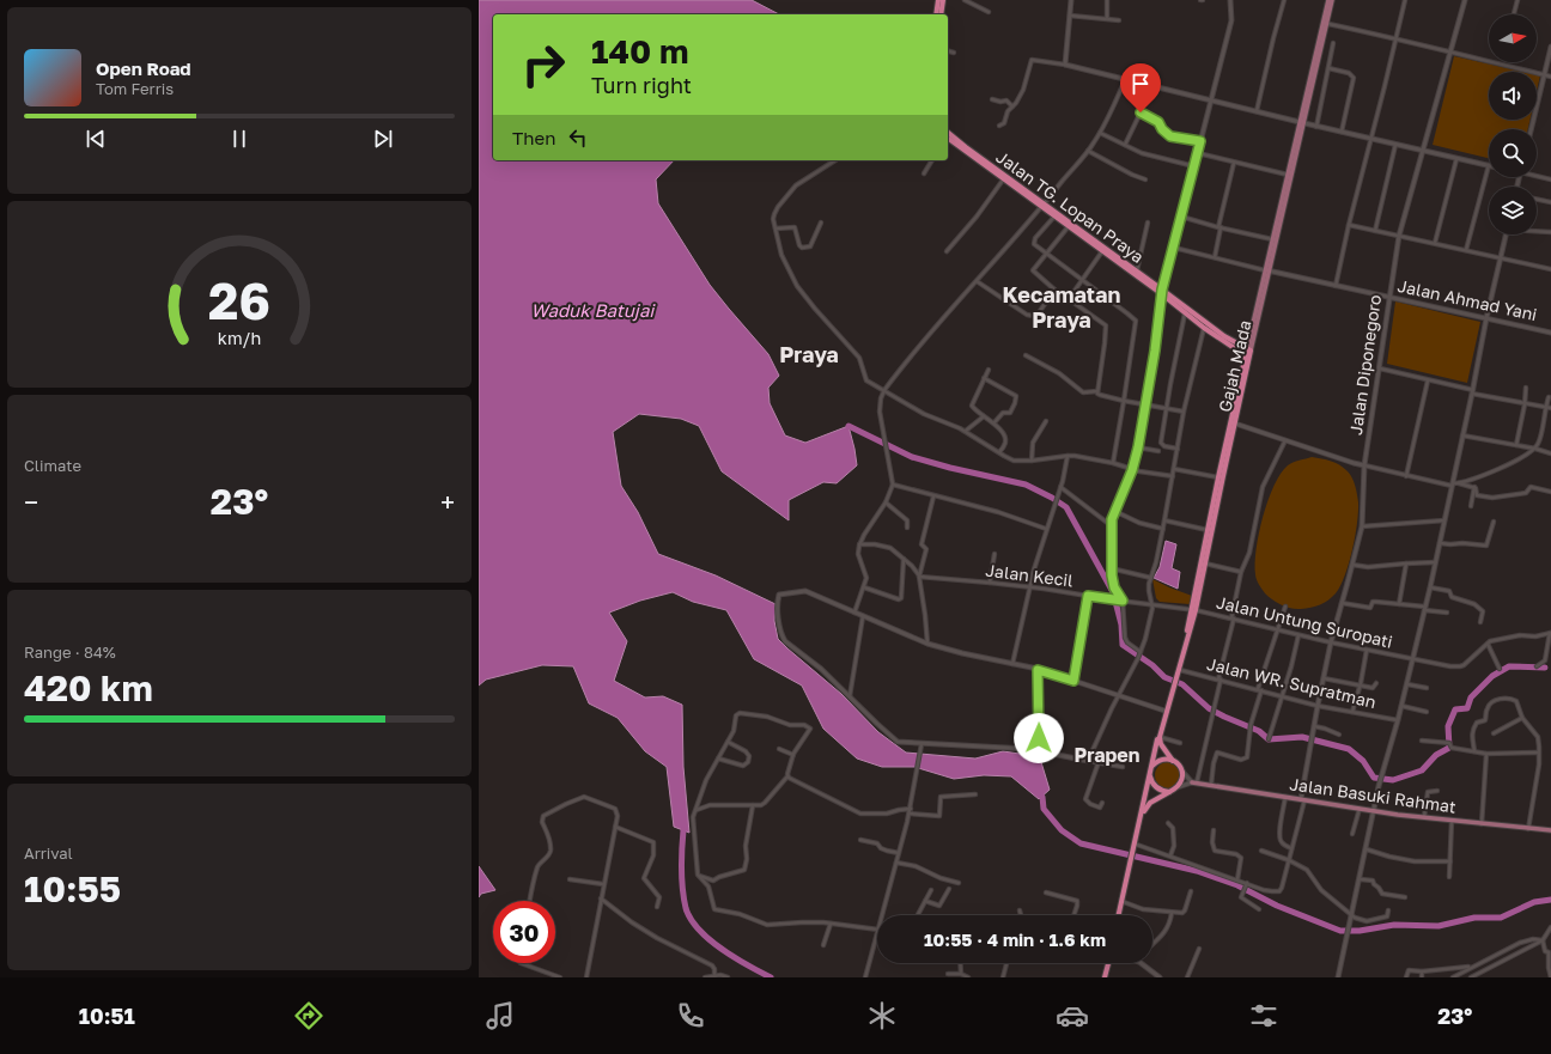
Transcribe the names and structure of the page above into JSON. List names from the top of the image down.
{
  "streets": {
    "highway": ["Jalan TG. Lopan Praya", "Gajah Mada"],
    "main road": ["Jalan Basuki Rahmat"],
    "street": [
      "Jalan Ahmad Yani",
      "Jalan Diponegoro",
      "Jalan Kecil",
      "Jalan Untung Suropati",
      "Jalan WR. Supratman"
    ]
  },
  "crossings": [
    ["Jalan TG. Lopan Praya", "Gajah Mada"],
    ["Jalan Ahmad Yani", "Jalan Diponegoro"],
    ["Jalan Ahmad Yani", "Gajah Mada"],
    ["Jalan Diponegoro", "Jalan Untung Suropati"],
    ["Jalan Diponegoro", "Jalan WR. Supratman"],
    ["Jalan Diponegoro", "Jalan Basuki Rahmat"],
    ["Gajah Mada", "Jalan Kecil"],
    ["Gajah Mada", "Jalan Untung Suropati"],
    ["Gajah Mada", "Jalan WR. Supratman"],
    ["Jalan Kecil", "Jalan Untung Suropati"]
  ],
  "districts": ["Kecamatan Praya", "Praya", "Prapen"],
  "water": ["Waduk Batujai"],
  "north": "right",
  "page": {
    "turn": ["140 m", "Turn right"],
    "song": ["Open Road", "Tom Ferris"],
    "then": "Then",
    "tile": [
      "Climate",
      ["Range · 84%", "420 km"],
      ["Arrival", "10:55"]
    ],
    "heat": ["−", "23°", "+"],
    "limit": "30",
    "trip": "10:55 · 4 min · 1.6 km",
    "tabs": ["10:51", "23°"],
    "gauge": ["26", "km/h"]
  }
}
